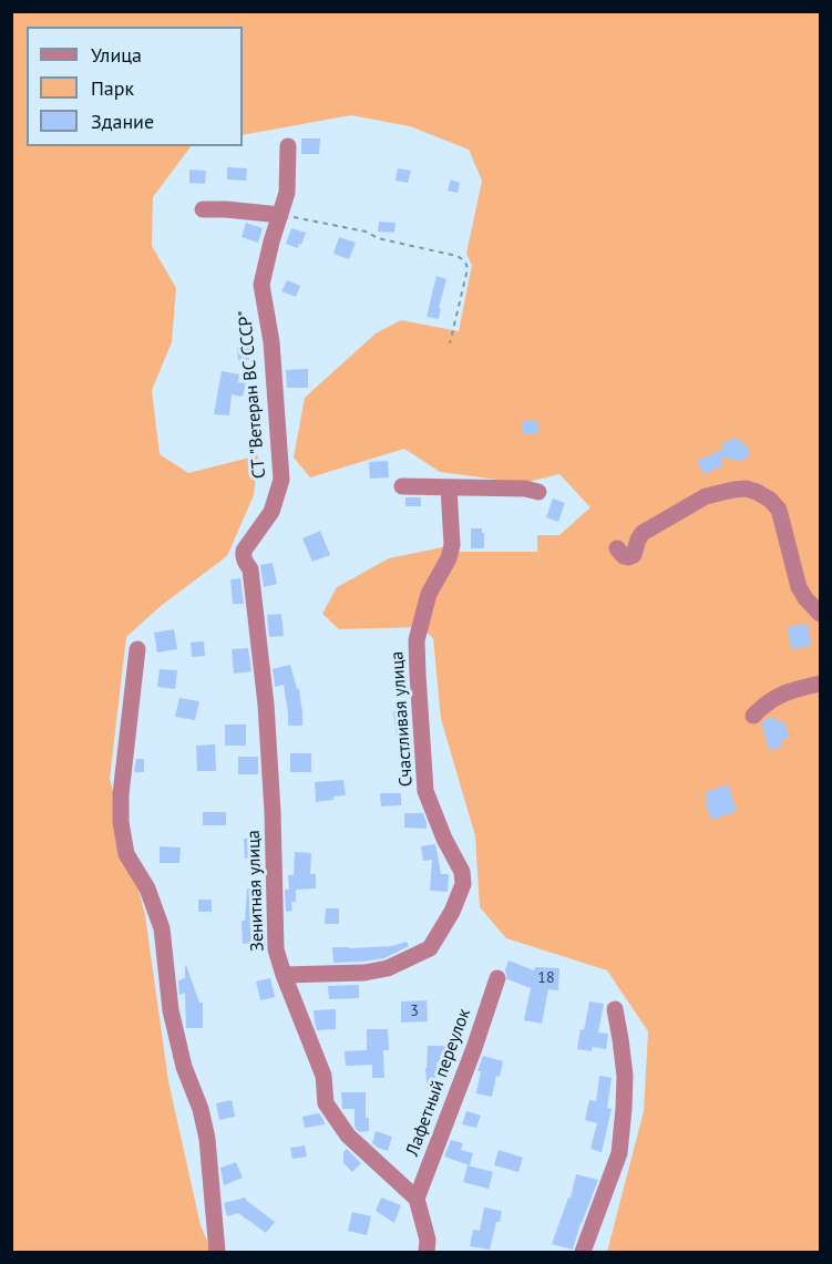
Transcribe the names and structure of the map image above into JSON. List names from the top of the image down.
{
  "streets": {
    "street": [
      "СТ \"Ветеран ВС СССР\"",
      "Счастливая улица",
      "Зенитная улица",
      "Лафетный переулок"
    ]
  },
  "crossings": [
    ["СТ \"Ветеран ВС СССР\"", "Зенитная улица"],
    ["Счастливая улица", "Зенитная улица"],
    ["Зенитная улица", "Лафетный переулок"]
  ],
  "house_numbers": ["18", "3"],
  "legend": ["Улица", "Парк", "Здание"]
}
